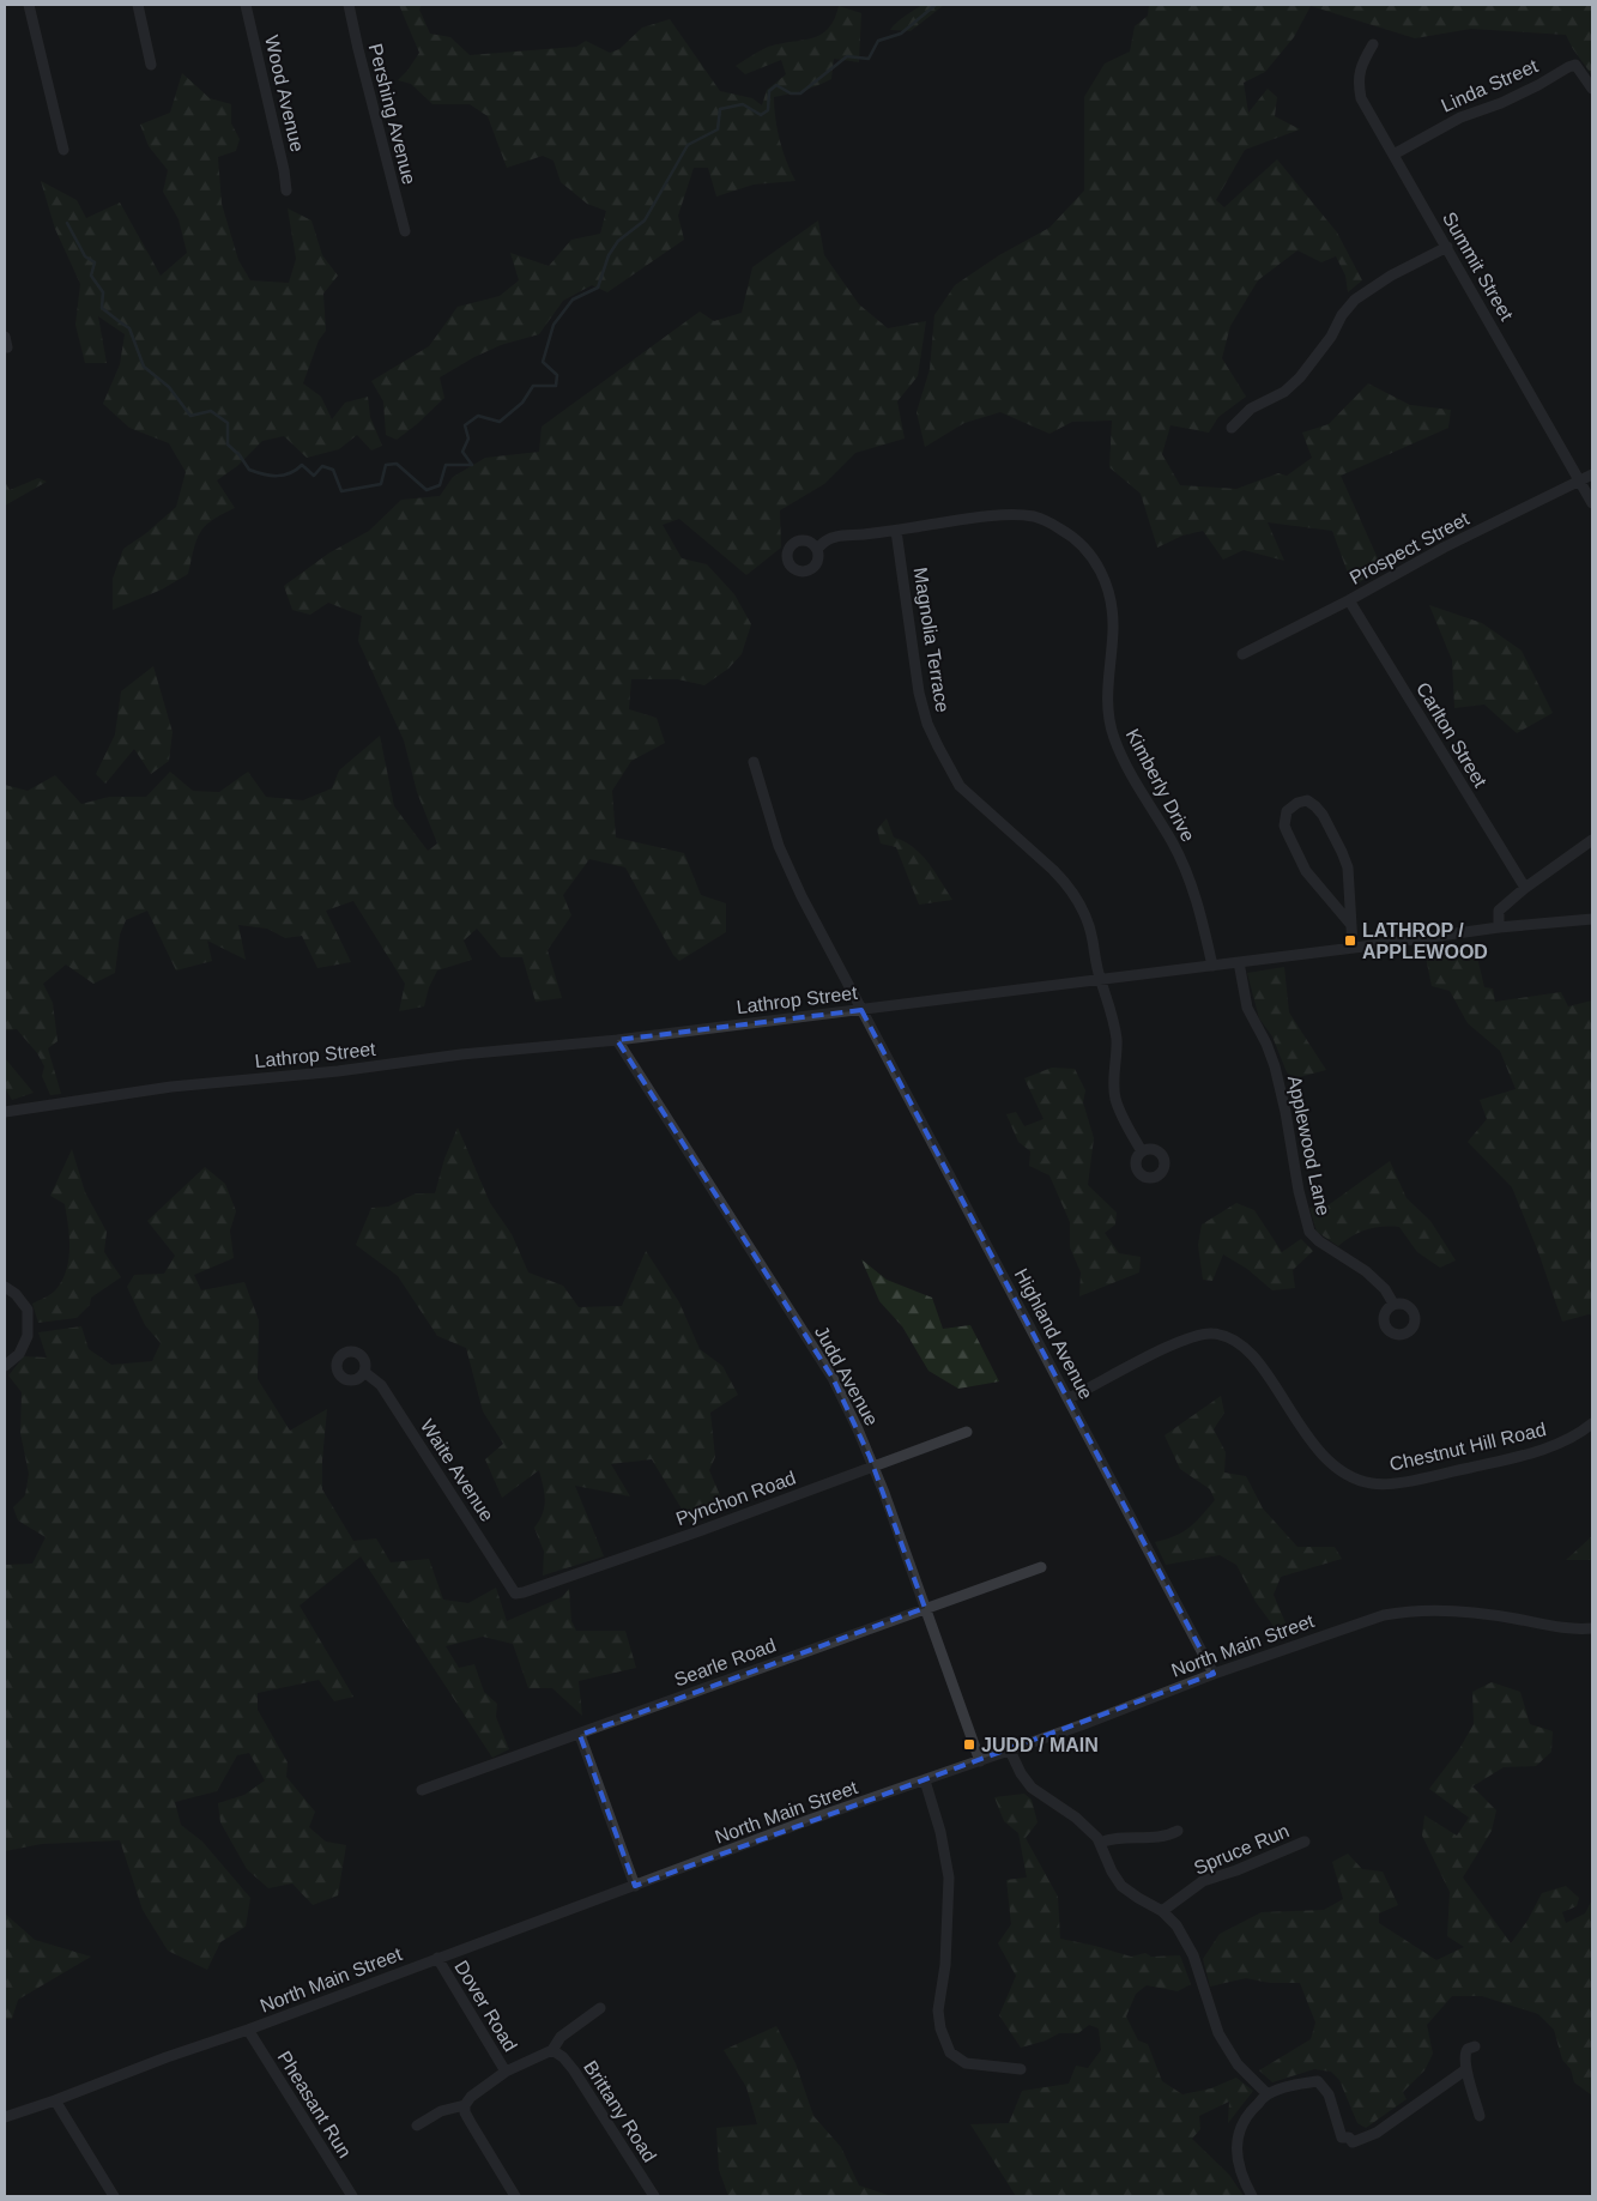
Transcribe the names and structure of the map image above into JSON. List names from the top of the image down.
{
  "streets": {
    "street": [
      "Linda Street",
      "Wood Avenue",
      "Pershing Avenue",
      "Summit Street",
      "Prospect Street",
      "Magnolia Terrace",
      "Carlton Street",
      "Kimberly Drive",
      "Lathrop Street",
      "Applewood Lane",
      "Highland Avenue",
      "Judd Avenue",
      "Chestnut Hill Road",
      "Waite Avenue",
      "Pynchon Road",
      "North Main Street",
      "Searle Road",
      "Spruce Run",
      "Dover Road",
      "Pheasant Run",
      "Brittany Road"
    ]
  },
  "crossings": [
    ["Linda Street", "Summit Street"],
    ["Summit Street", "Prospect Street"],
    ["Prospect Street", "Carlton Street"],
    ["Magnolia Terrace", "Kimberly Drive"],
    ["Magnolia Terrace", "Lathrop Street"],
    ["Kimberly Drive", "Lathrop Street"],
    ["Lathrop Street", "Applewood Lane"],
    ["Lathrop Street", "Highland Avenue"],
    ["Lathrop Street", "Judd Avenue"],
    ["Highland Avenue", "Chestnut Hill Road"],
    ["Highland Avenue", "North Main Street"],
    ["Judd Avenue", "Pynchon Road"],
    ["Judd Avenue", "North Main Street"],
    ["Judd Avenue", "Searle Road"],
    ["Waite Avenue", "Pynchon Road"],
    ["North Main Street", "Dover Road"],
    ["North Main Street", "Pheasant Run"]
  ],
  "places": {
    "transit": ["LATHROP / APPLEWOOD", "JUDD / MAIN"]
  }
}
